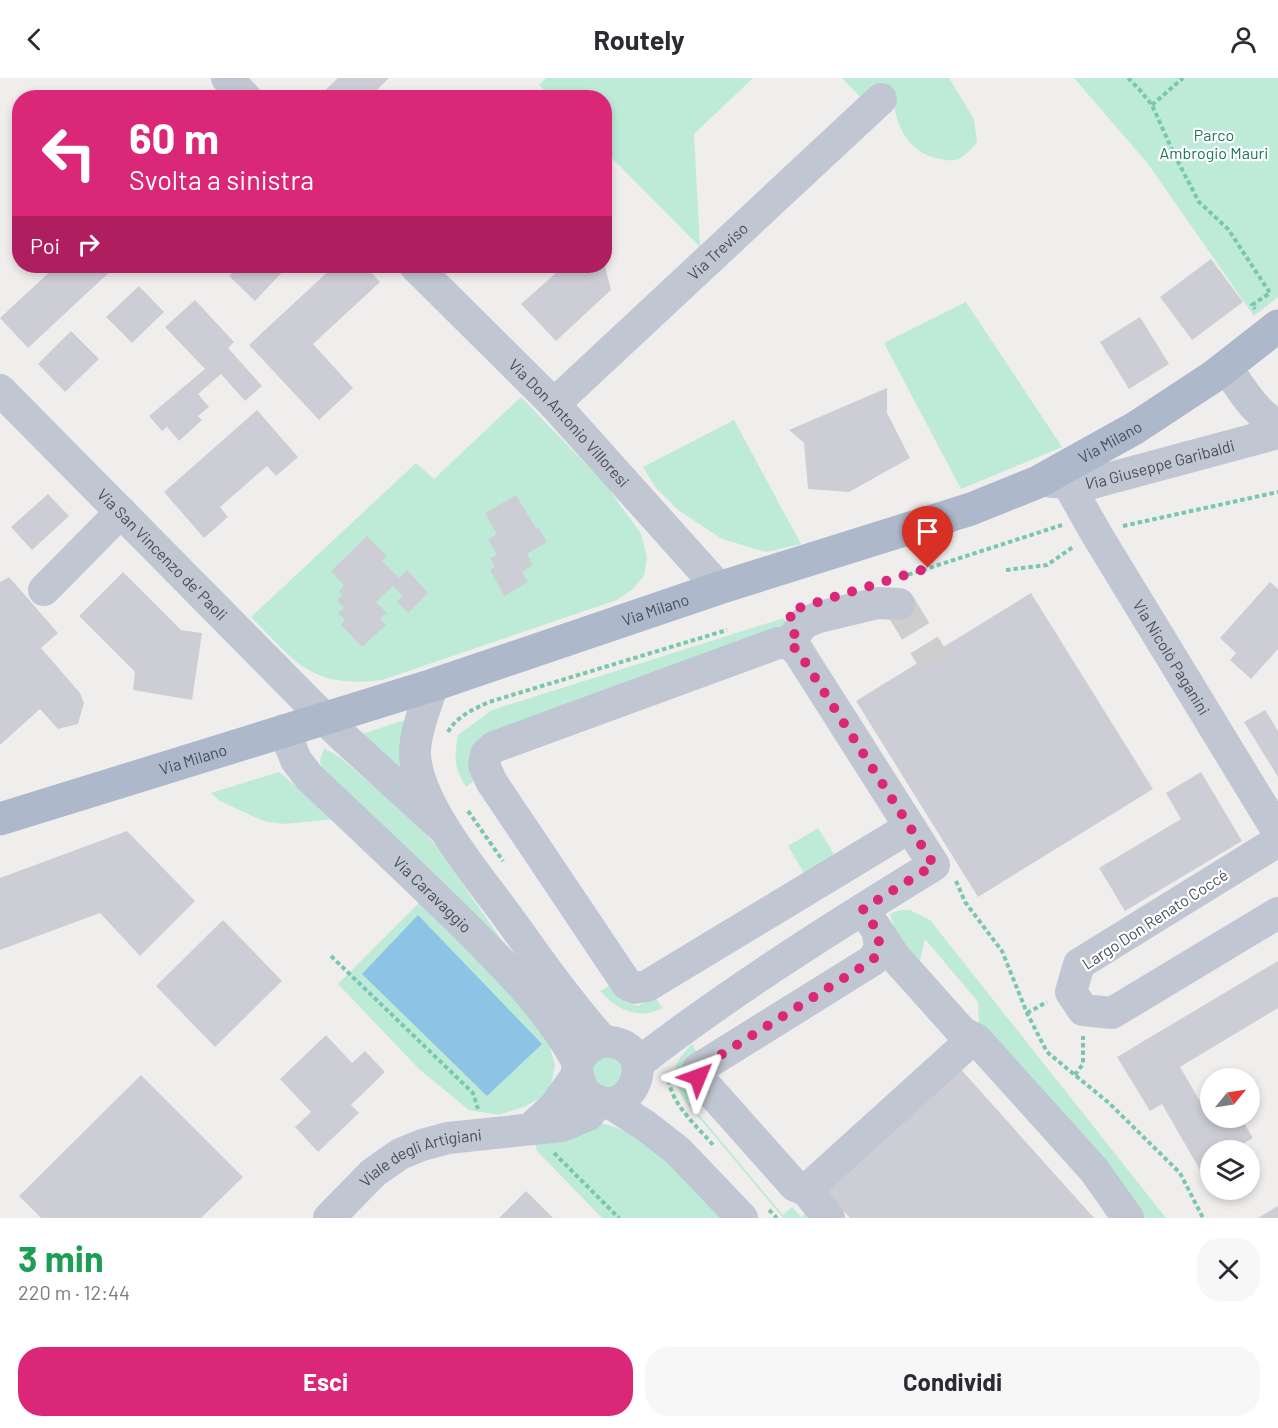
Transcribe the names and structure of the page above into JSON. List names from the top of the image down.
{
  "streets": {
    "main road": ["Via Milano"],
    "street": [
      "Via Treviso",
      "Via Don Antonio Villoresi",
      "Via Giuseppe Garibaldi",
      "Via San Vincenzo de' Paoli",
      "Via Nicolò Paganini",
      "Via Caravaggio",
      "Largo Don Renato Coccé",
      "Viale degli Artigiani"
    ]
  },
  "crossings": [
    ["Via Treviso", "Via Don Antonio Villoresi"],
    ["Via Don Antonio Villoresi", "Via Milano"],
    ["Via Milano", "Via Giuseppe Garibaldi"],
    ["Via Milano", "Via San Vincenzo de' Paoli"],
    ["Via Milano", "Via Nicolò Paganini"],
    ["Via Milano", "Via Caravaggio"],
    ["Via Giuseppe Garibaldi", "Via Nicolò Paganini"],
    ["Via Caravaggio", "Viale degli Artigiani"]
  ],
  "parks": ["Parco Ambrogio Mauri"],
  "north": "top right",
  "page": {
    "header": "Routely",
    "turn": ["60 m", "Svolta a sinistra"],
    "then": "Poi",
    "heading": ["3 min", "220 m · 12:44"],
    "buttons": ["Esci", "Condividi"]
  }
}
